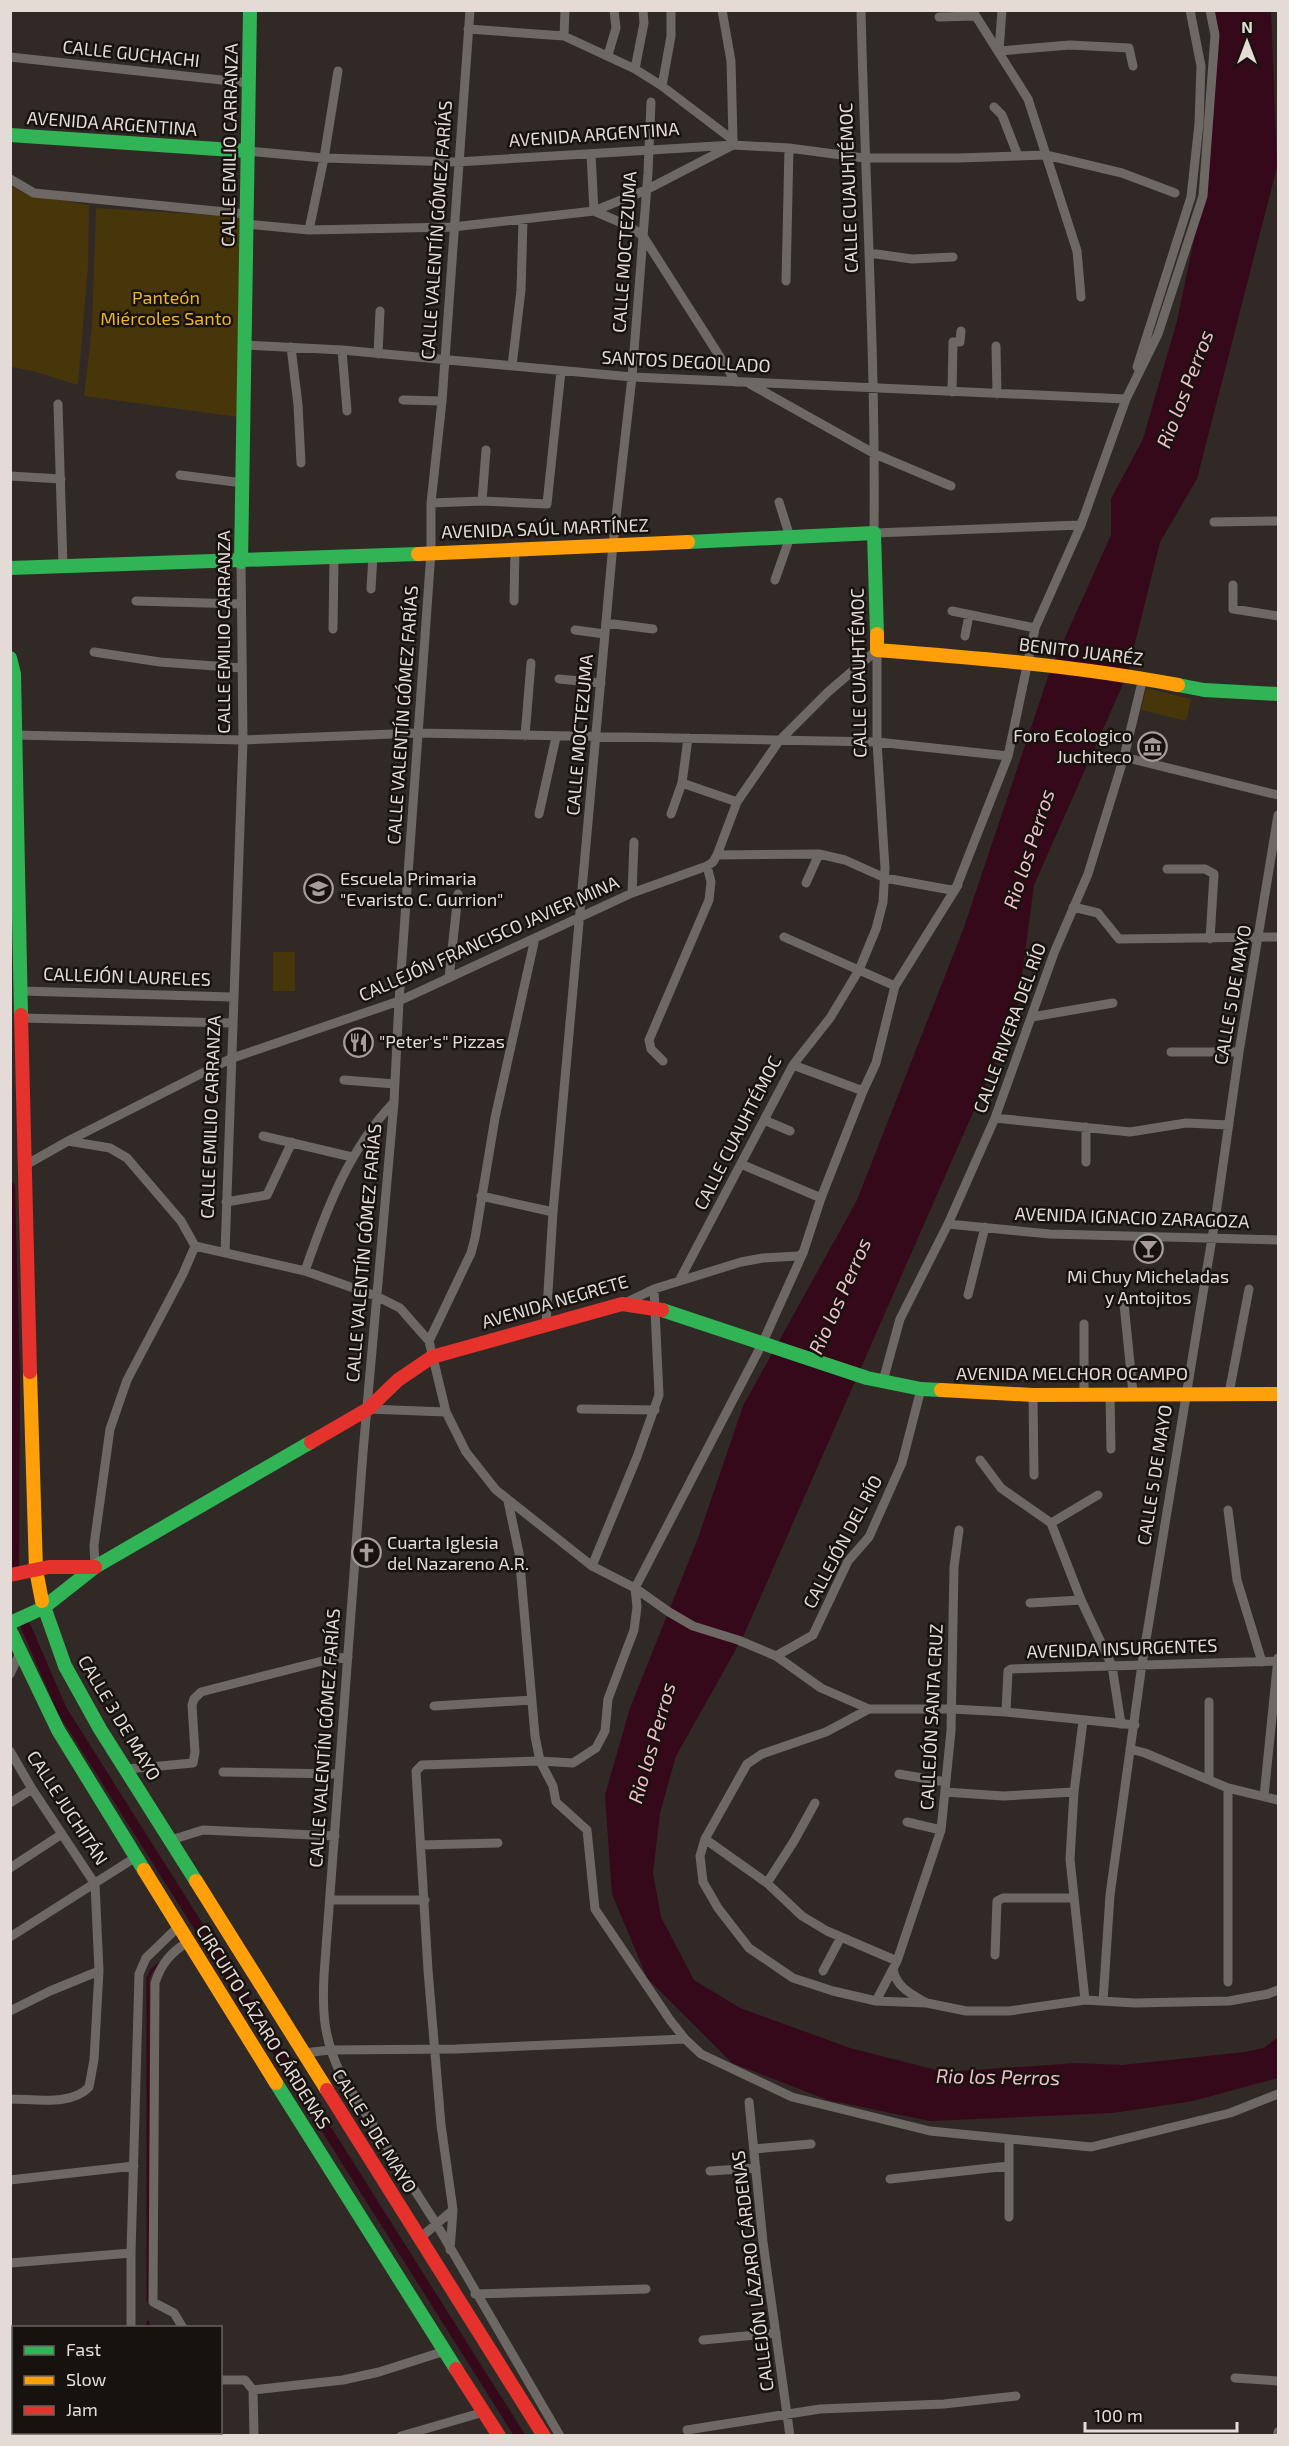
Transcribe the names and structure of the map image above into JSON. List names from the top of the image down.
{
  "streets": {
    "street": [
      "CALLE GUCHACHI",
      "AVENIDA ARGENTINA",
      "CALLE EMILIO CARRANZA",
      "CALLE CUAUHTÉMOC",
      "CALLE VALENTÍN GÓMEZ FARÍAS",
      "CALLE MOCTEZUMA",
      "SANTOS DEGOLLADO",
      "AVENIDA SAÚL MARTÍNEZ",
      "BENITO JUARÉZ",
      "CALLEJÓN FRANCISCO JAVIER MINA",
      "CALLEJÓN LAURELES",
      "CALLE 5 DE MAYO",
      "CALLE RIVERA DEL RÍO",
      "AVENIDA IGNACIO ZARAGOZA",
      "AVENIDA NEGRETE",
      "AVENIDA MELCHOR OCAMPO",
      "CALLEJÓN DEL RÍO",
      "AVENIDA INSURGENTES",
      "CALLEJÓN SANTA CRUZ",
      "CALLE 3 DE MAYO",
      "CALLE JUCHITÁN",
      "CIRCUITO LÁZARO CÁRDENAS",
      "CALLEJÓN LÁZARO CÁRDENAS"
    ]
  },
  "crossings": [
    ["CALLE GUCHACHI", "CALLE EMILIO CARRANZA"],
    ["AVENIDA ARGENTINA", "CALLE EMILIO CARRANZA"],
    ["AVENIDA ARGENTINA", "CALLE CUAUHTÉMOC"],
    ["AVENIDA ARGENTINA", "CALLE VALENTÍN GÓMEZ FARÍAS"],
    ["AVENIDA ARGENTINA", "CALLE MOCTEZUMA"],
    ["CALLE EMILIO CARRANZA", "SANTOS DEGOLLADO"],
    ["CALLE EMILIO CARRANZA", "AVENIDA SAÚL MARTÍNEZ"],
    ["CALLE EMILIO CARRANZA", "CALLEJÓN FRANCISCO JAVIER MINA"],
    ["CALLE EMILIO CARRANZA", "CALLEJÓN LAURELES"],
    ["CALLE CUAUHTÉMOC", "SANTOS DEGOLLADO"],
    ["CALLE CUAUHTÉMOC", "AVENIDA SAÚL MARTÍNEZ"],
    ["CALLE CUAUHTÉMOC", "BENITO JUARÉZ"],
    ["CALLE CUAUHTÉMOC", "AVENIDA NEGRETE"],
    ["CALLE VALENTÍN GÓMEZ FARÍAS", "SANTOS DEGOLLADO"],
    ["CALLE VALENTÍN GÓMEZ FARÍAS", "AVENIDA SAÚL MARTÍNEZ"],
    ["CALLE VALENTÍN GÓMEZ FARÍAS", "CALLEJÓN FRANCISCO JAVIER MINA"],
    ["CALLE VALENTÍN GÓMEZ FARÍAS", "AVENIDA NEGRETE"],
    ["CALLE MOCTEZUMA", "SANTOS DEGOLLADO"],
    ["CALLE MOCTEZUMA", "AVENIDA SAÚL MARTÍNEZ"],
    ["CALLE MOCTEZUMA", "CALLEJÓN FRANCISCO JAVIER MINA"],
    ["CALLE MOCTEZUMA", "AVENIDA NEGRETE"],
    ["BENITO JUARÉZ", "CALLE RIVERA DEL RÍO"],
    ["CALLEJÓN FRANCISCO JAVIER MINA", "CALLE 3 DE MAYO"],
    ["CALLEJÓN LAURELES", "CALLE 3 DE MAYO"],
    ["CALLE 5 DE MAYO", "AVENIDA IGNACIO ZARAGOZA"],
    ["CALLE 5 DE MAYO", "AVENIDA MELCHOR OCAMPO"],
    ["CALLE 5 DE MAYO", "AVENIDA INSURGENTES"],
    ["CALLE RIVERA DEL RÍO", "AVENIDA IGNACIO ZARAGOZA"],
    ["CALLE RIVERA DEL RÍO", "AVENIDA MELCHOR OCAMPO"],
    ["AVENIDA NEGRETE", "AVENIDA MELCHOR OCAMPO"],
    ["AVENIDA NEGRETE", "CALLE 3 DE MAYO"],
    ["AVENIDA MELCHOR OCAMPO", "CALLEJÓN DEL RÍO"]
  ],
  "water": ["Rio los Perros"],
  "parks": ["Panteón Miércoles Santo"],
  "places": {
    "museum": ["Foro Ecologico Juchiteco"],
    "school or university": ["Escuela Primaria \"Evaristo C. Gurrion\""],
    "restaurant": ["\"Peter's\" Pizzas"],
    "bar": ["Mi Chuy Micheladas y Antojitos"],
    "church": ["Cuarta Iglesia del Nazareno A.R."]
  },
  "legend": ["Fast", "Slow", "Jam"],
  "scale_bar": "100 m",
  "north": "top"
}
